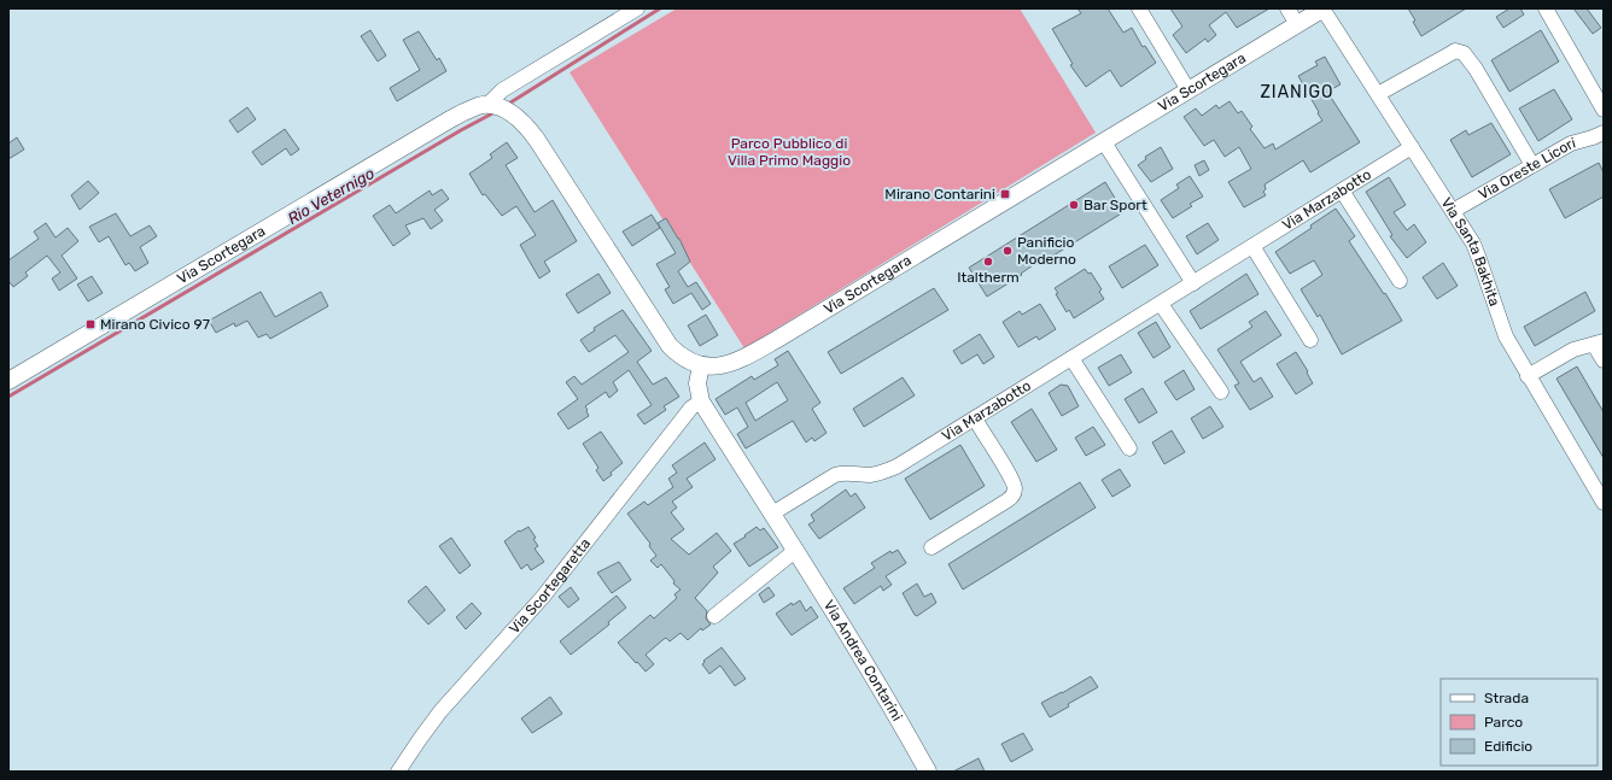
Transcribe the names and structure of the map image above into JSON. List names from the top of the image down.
{
  "streets": {
    "street": [
      "Via Scortegara",
      "Via Oreste Licori",
      "Via Marzabotto",
      "Via Santa Bakhita",
      "Via Scortegaretta",
      "Via Andrea Contarini"
    ]
  },
  "crossings": [
    ["Via Scortegara", "Via Santa Bakhita"],
    ["Via Scortegara", "Via Andrea Contarini"],
    ["Via Oreste Licori", "Via Santa Bakhita"],
    ["Via Marzabotto", "Via Santa Bakhita"],
    ["Via Marzabotto", "Via Andrea Contarini"],
    ["Via Scortegaretta", "Via Andrea Contarini"]
  ],
  "districts": ["ZIANIGO"],
  "water": ["Rio Veternigo"],
  "parks": ["Parco Pubblico di Villa Primo Maggio"],
  "places": {
    "transit": ["Mirano Contarini", "Mirano Civico 97"],
    "other": ["Bar Sport", "Panificio Moderno", "Italtherm"]
  },
  "legend": ["Strada", "Parco", "Edificio"]
}
